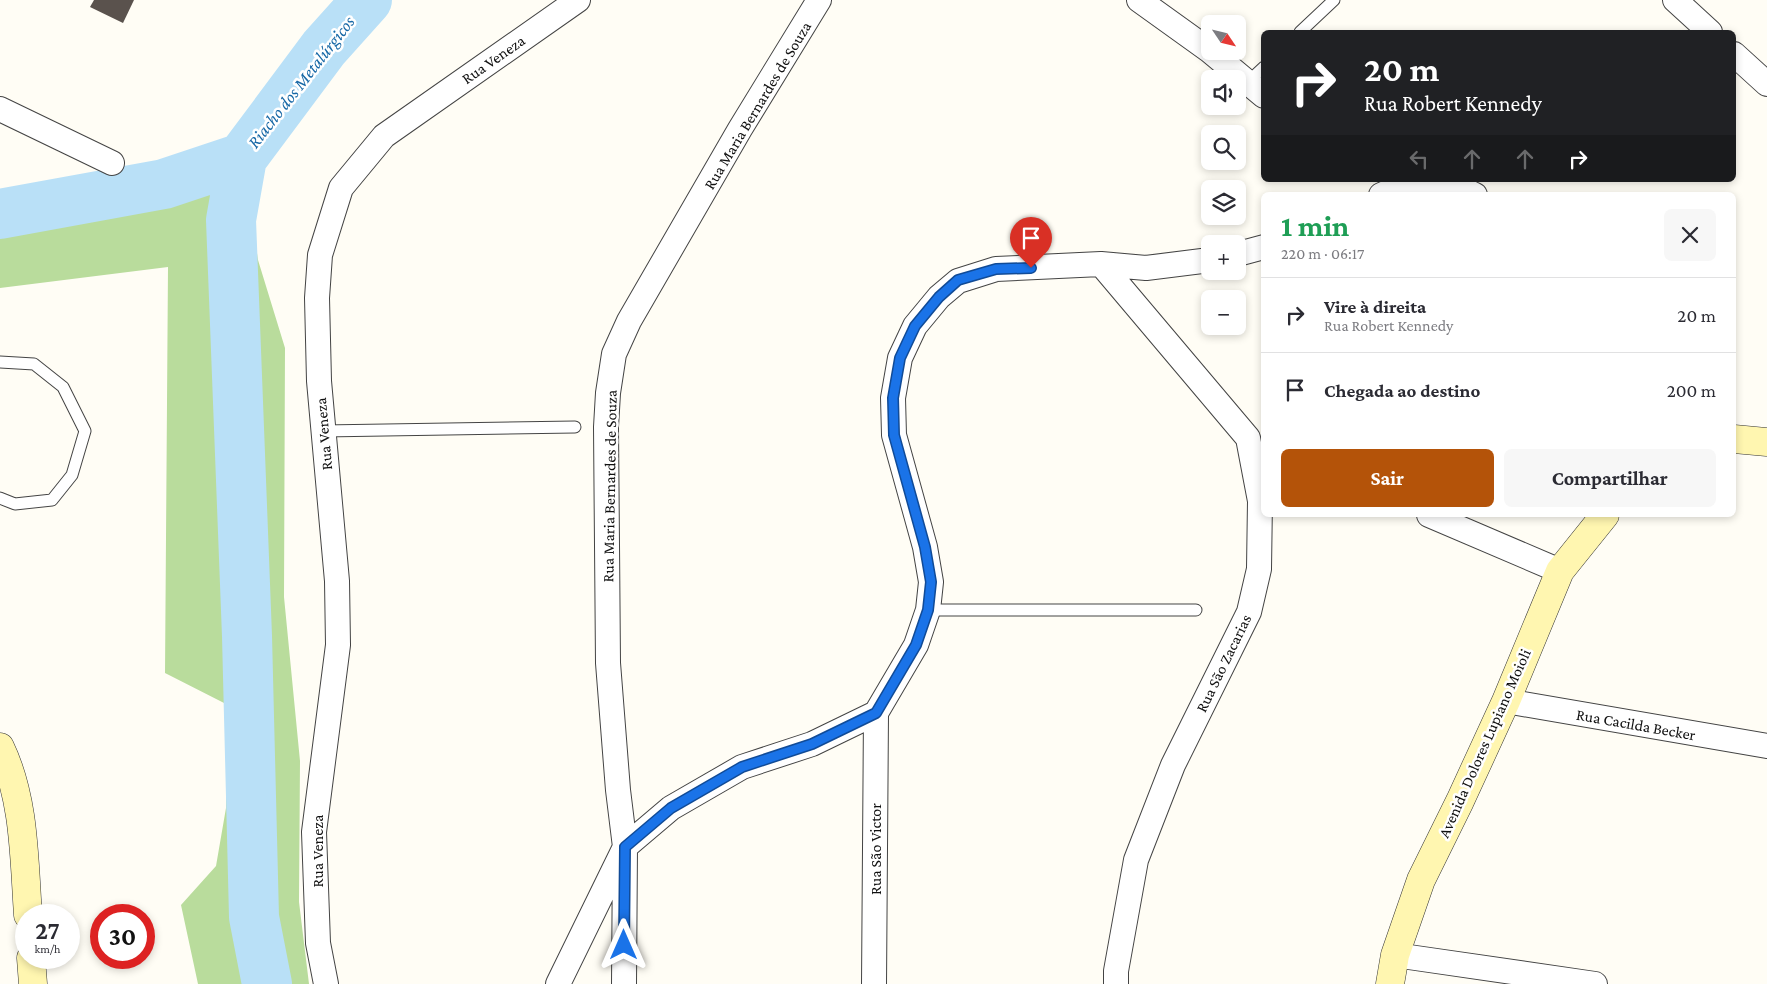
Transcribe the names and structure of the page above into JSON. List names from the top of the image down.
{
  "streets": {
    "main road": ["Avenida Dolores Lupiano Moioli"],
    "street": [
      "Rua Veneza",
      "Rua Maria Bernardes de Souza",
      "Rua São Zacarias",
      "Rua Cacilda Becker",
      "Rua São Victor"
    ]
  },
  "crossings": [
    ["Rua Cacilda Becker", "Avenida Dolores Lupiano Moioli"]
  ],
  "water": ["Riacho dos Metalúrgicos"],
  "north": "bottom right",
  "page": {
    "map_buttons": ["+", "−"],
    "turn": ["20 m", "Rua Robert Kennedy"],
    "heading": ["1 min", "220 m · 06:17"],
    "list": [
      {
        "name": "Vire à direita",
        "note": "Rua Robert Kennedy",
        "value": "20 m"
      },
      {
        "name": "Chegada ao destino",
        "value": "200 m"
      }
    ],
    "buttons": ["Sair", "Compartilhar"],
    "speed": "27 km/h",
    "limit": "30"
  }
}
